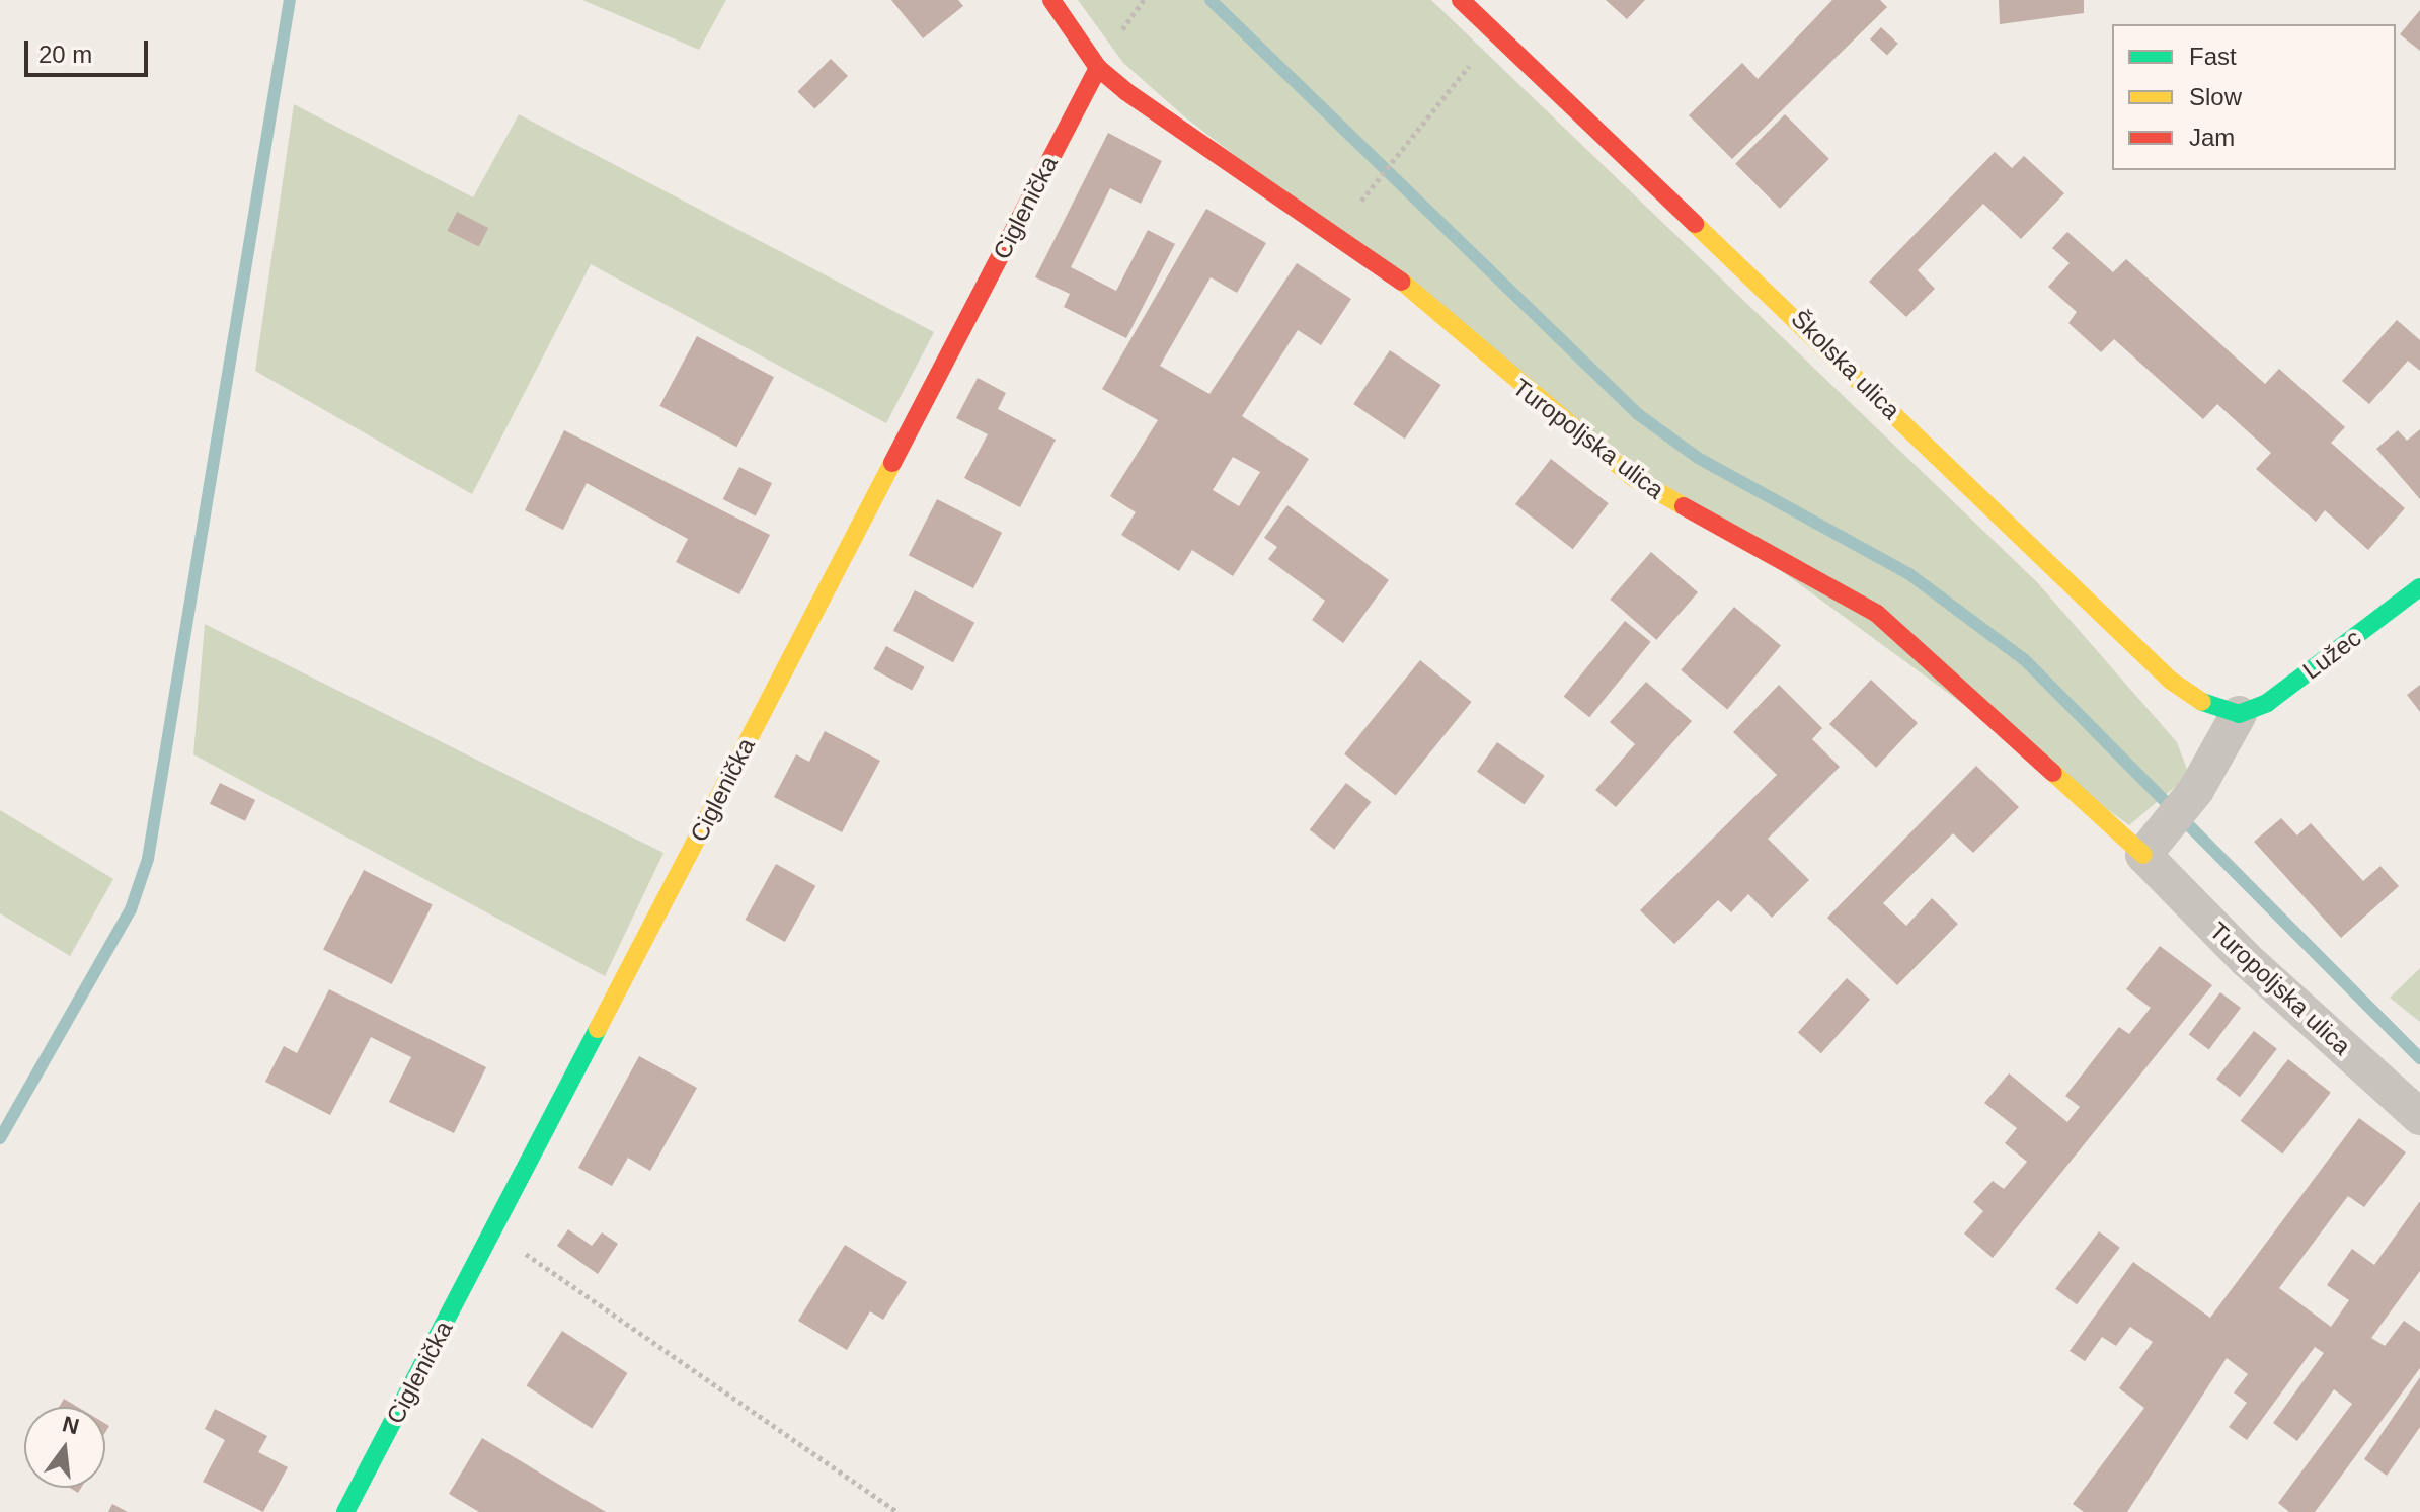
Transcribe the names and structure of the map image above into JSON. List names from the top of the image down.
{
  "streets": {
    "street": [
      "Ciglenička",
      "Školska ulica",
      "Turopoljska ulica",
      "Lužec"
    ]
  },
  "crossings": [
    ["Ciglenička", "Turopoljska ulica"],
    ["Školska ulica", "Lužec"]
  ],
  "legend": ["Fast", "Slow", "Jam"],
  "scale_bar": "20 m",
  "north": "top"
}
